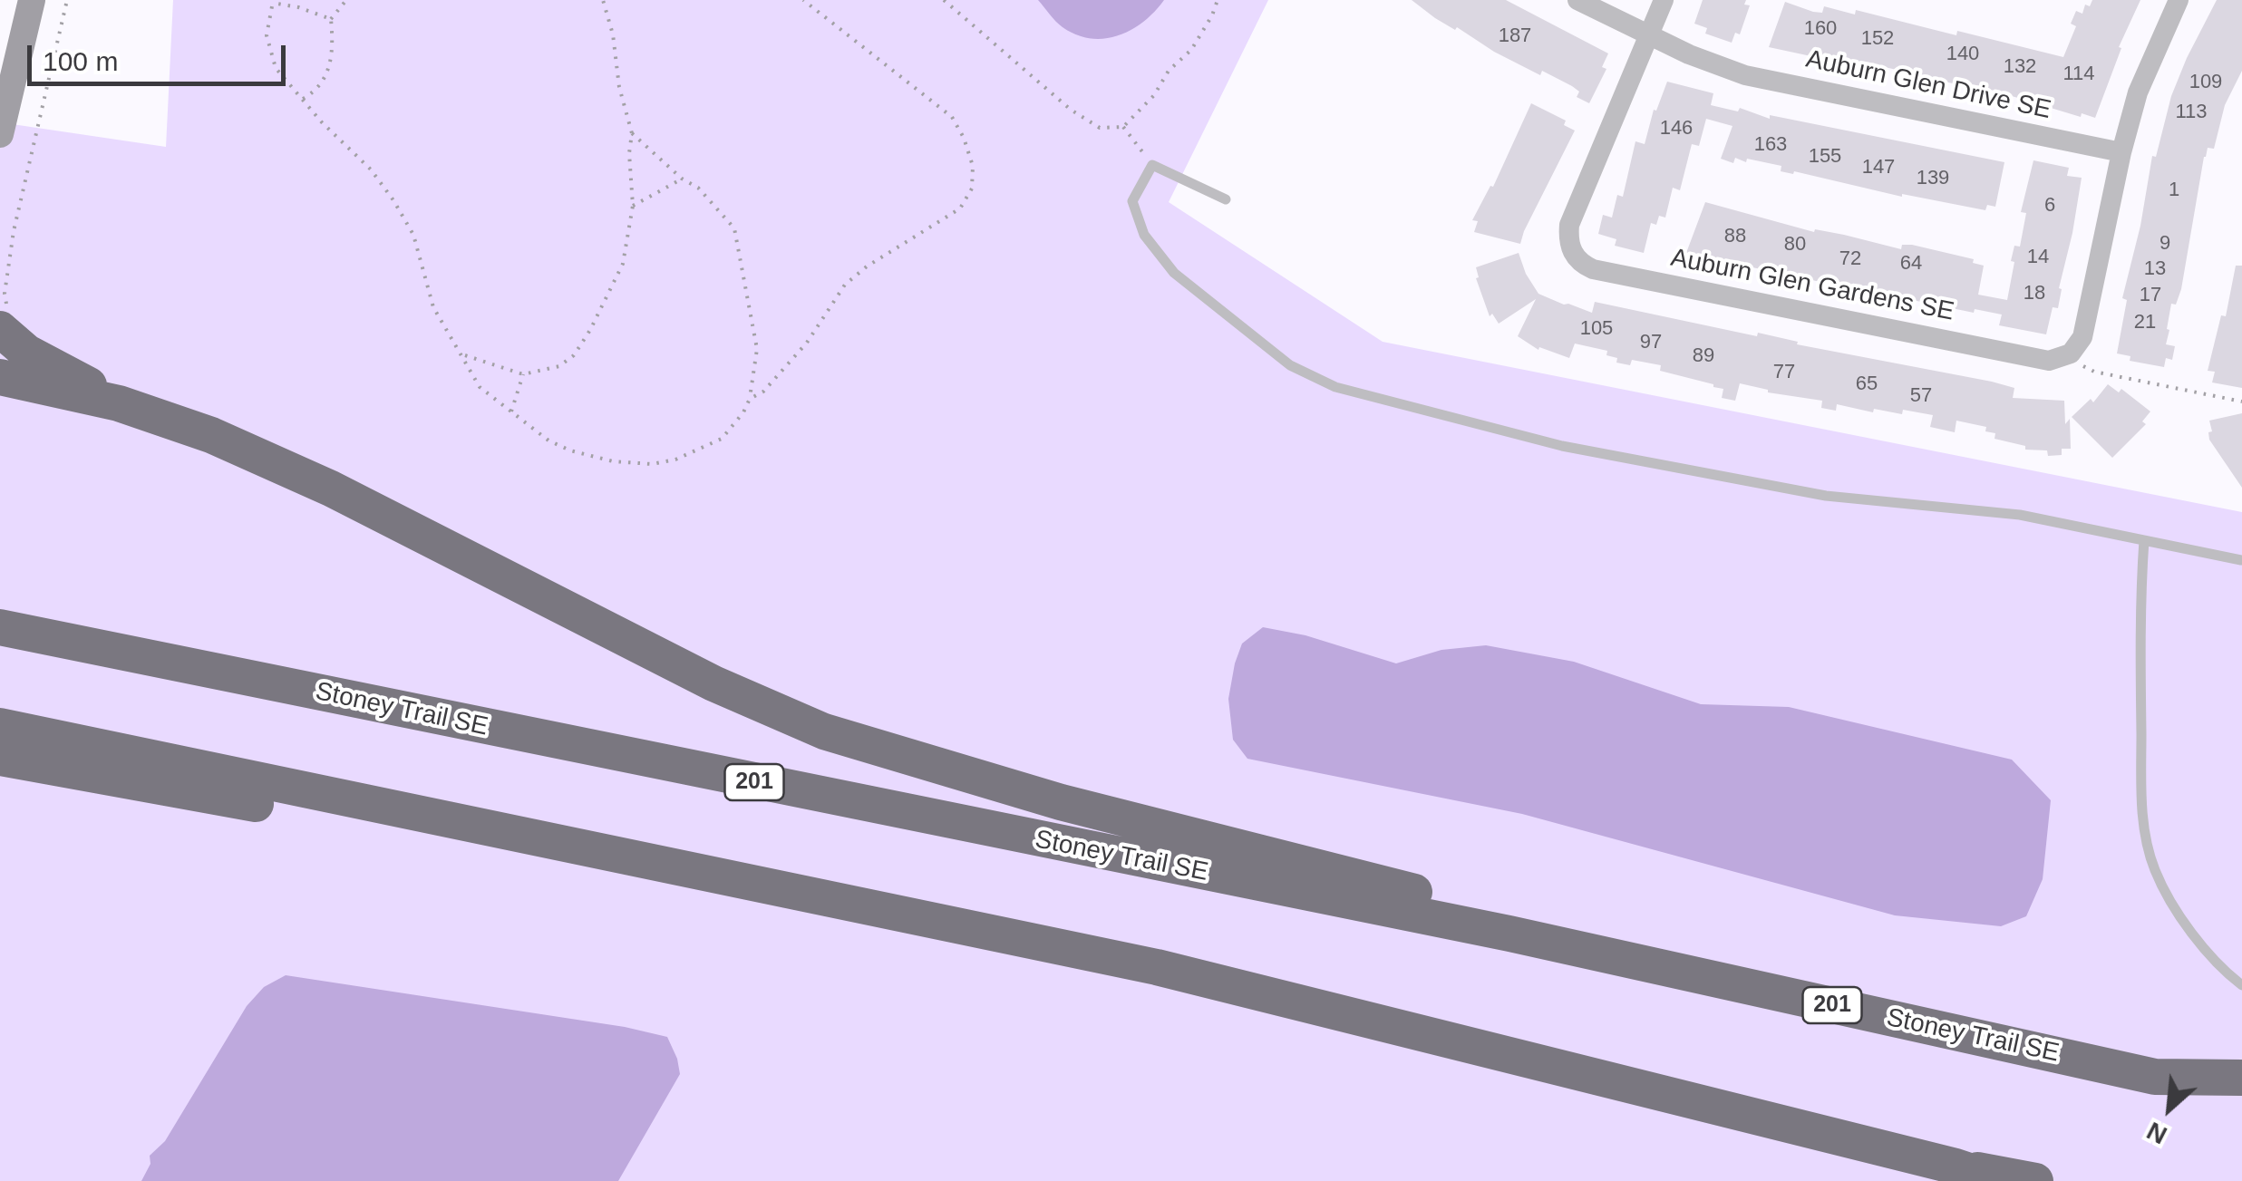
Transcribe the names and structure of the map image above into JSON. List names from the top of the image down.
{
  "streets": {
    "highway": ["Stoney Trail SE", "201"],
    "street": ["Auburn Glen Drive SE", "Auburn Glen Gardens SE"]
  },
  "crossings": [
    ["Auburn Glen Drive SE", "Auburn Glen Gardens SE"]
  ],
  "house_numbers": [
    "160",
    "187",
    "152",
    "140",
    "132",
    "114",
    "109",
    "113",
    "146",
    "163",
    "155",
    "147",
    "139",
    "1",
    "6",
    "88",
    "9",
    "80",
    "14",
    "72",
    "64",
    "13",
    "18",
    "17",
    "21",
    "105",
    "97",
    "89",
    "77",
    "65",
    "57"
  ],
  "scale_bar": "100 m",
  "north": "bottom left"
}
